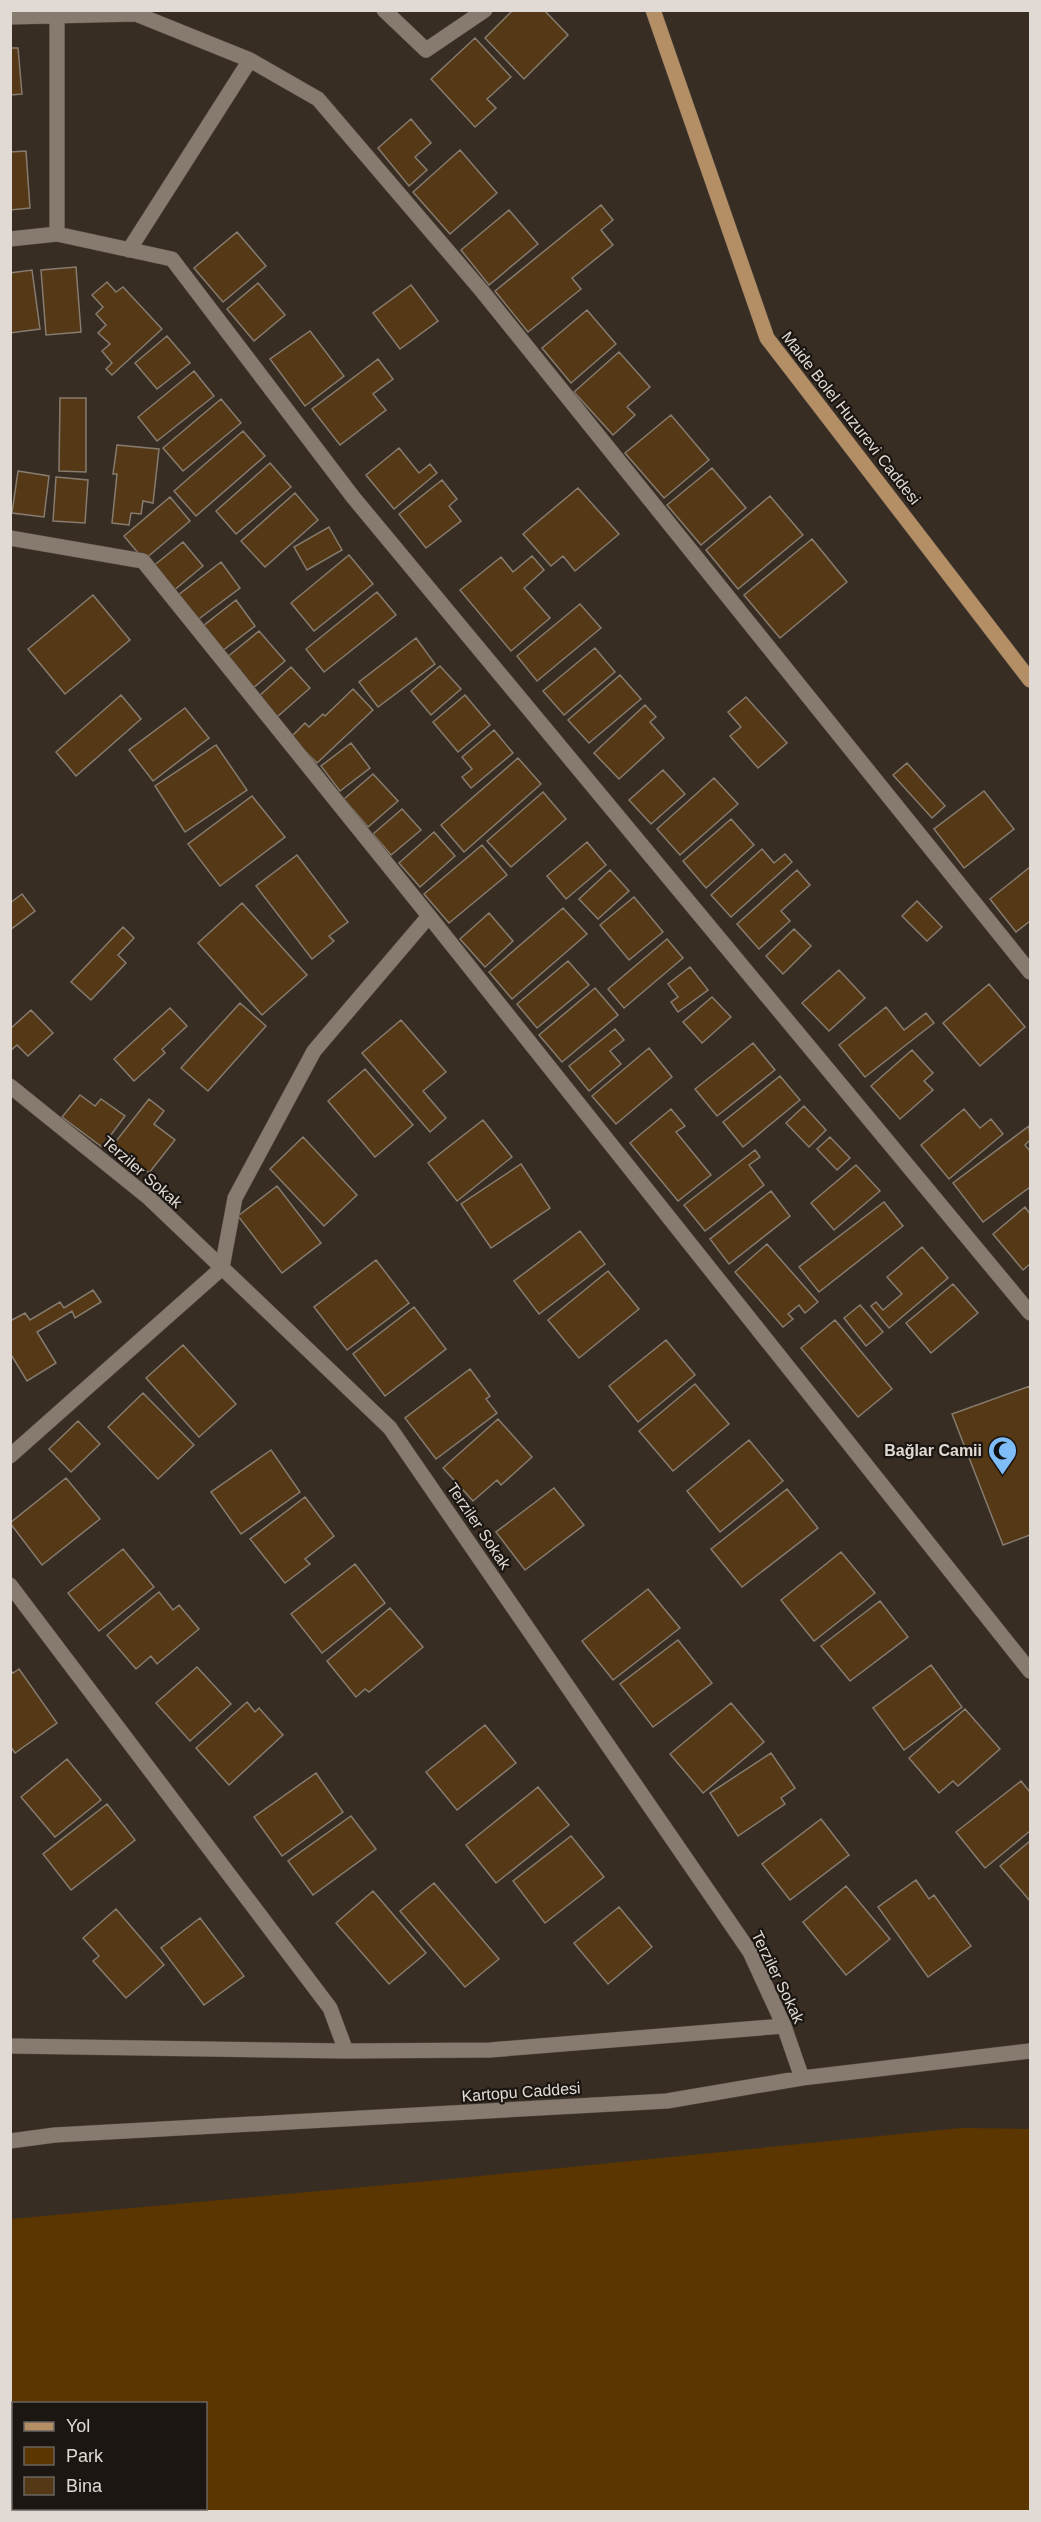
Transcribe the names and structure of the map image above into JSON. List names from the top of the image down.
{
  "streets": {
    "main road": ["Maide Bolel Huzurevi Caddesi"],
    "street": ["Terziler Sokak", "Kartopu Caddesi"]
  },
  "crossings": [
    ["Terziler Sokak", "Kartopu Caddesi"]
  ],
  "places": {
    "mosque": ["Bağlar Camii"]
  },
  "legend": ["Yol", "Park", "Bina"]
}
